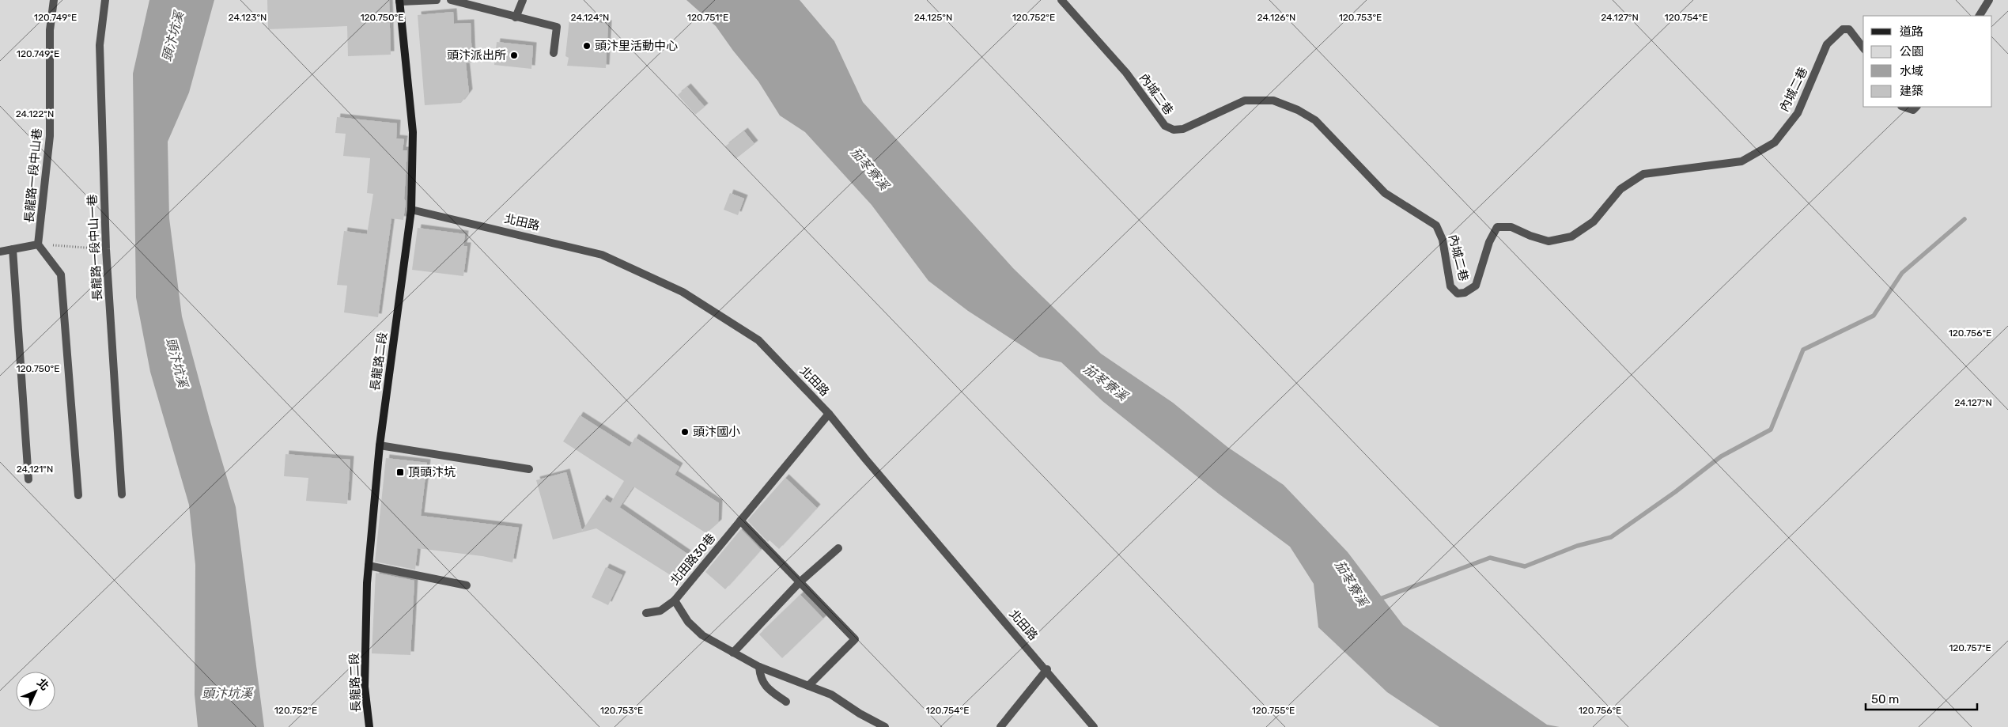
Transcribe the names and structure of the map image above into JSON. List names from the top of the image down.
{
  "streets": {
    "main road": ["長龍路二段"],
    "street": [
      "內城二巷",
      "長龍路一段中山巷",
      "北田路",
      "長龍路一段中山一巷",
      "北田路30巷"
    ]
  },
  "crossings": [
    ["北田路", "長龍路二段"],
    ["北田路", "北田路30巷"]
  ],
  "water": ["頭汴坑溪", "茄苳寮溪"],
  "places": {
    "other": ["頭汴里活動中心", "頭汴派出所", "頭汴國小"],
    "transit": ["頂頭汴坑"]
  },
  "legend": [
    "道路",
    "公園",
    "水域",
    "建築"
  ],
  "scale_bar": "50 m",
  "north": "top right",
  "coordinates": [
    "120.749°E",
    "120.750°E",
    "120.751°E",
    "120.752°E",
    "120.753°E",
    "120.754°E",
    "24.123°N",
    "24.124°N",
    "24.125°N",
    "24.126°N",
    "24.127°N",
    "24.122°N",
    "120.756°E",
    "24.121°N",
    "120.757°E",
    "120.755°E"
  ]
}
